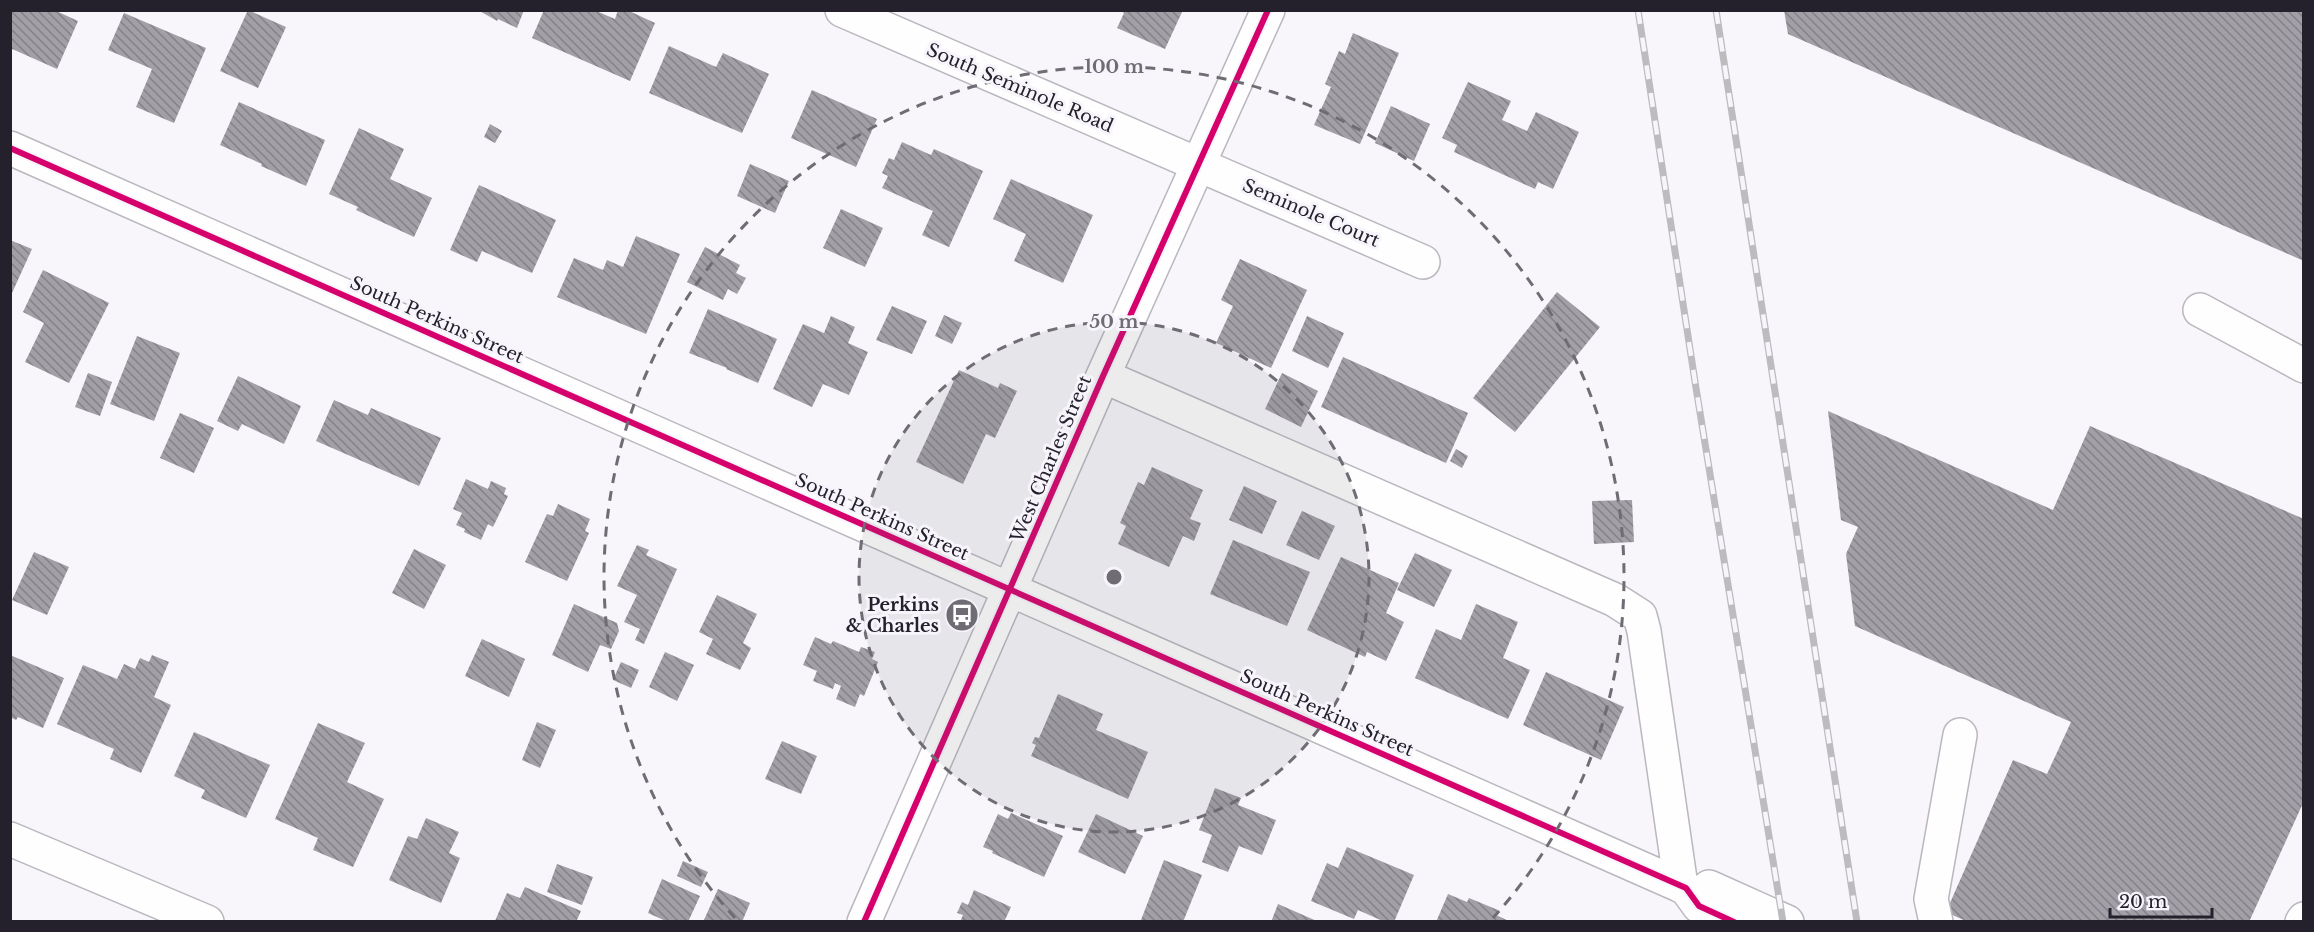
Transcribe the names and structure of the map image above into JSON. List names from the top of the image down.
{
  "streets": {
    "street": [
      "South Seminole Road",
      "Seminole Court",
      "South Perkins Street",
      "West Charles Street"
    ]
  },
  "crossings": [
    ["South Seminole Road", "Seminole Court"],
    ["South Seminole Road", "West Charles Street"],
    ["Seminole Court", "West Charles Street"],
    ["South Perkins Street", "West Charles Street"]
  ],
  "places": {
    "bus stop": ["Perkins & Charles"]
  },
  "scale_bar": "20 m",
  "rings": ["100 m", "50 m"]
}
